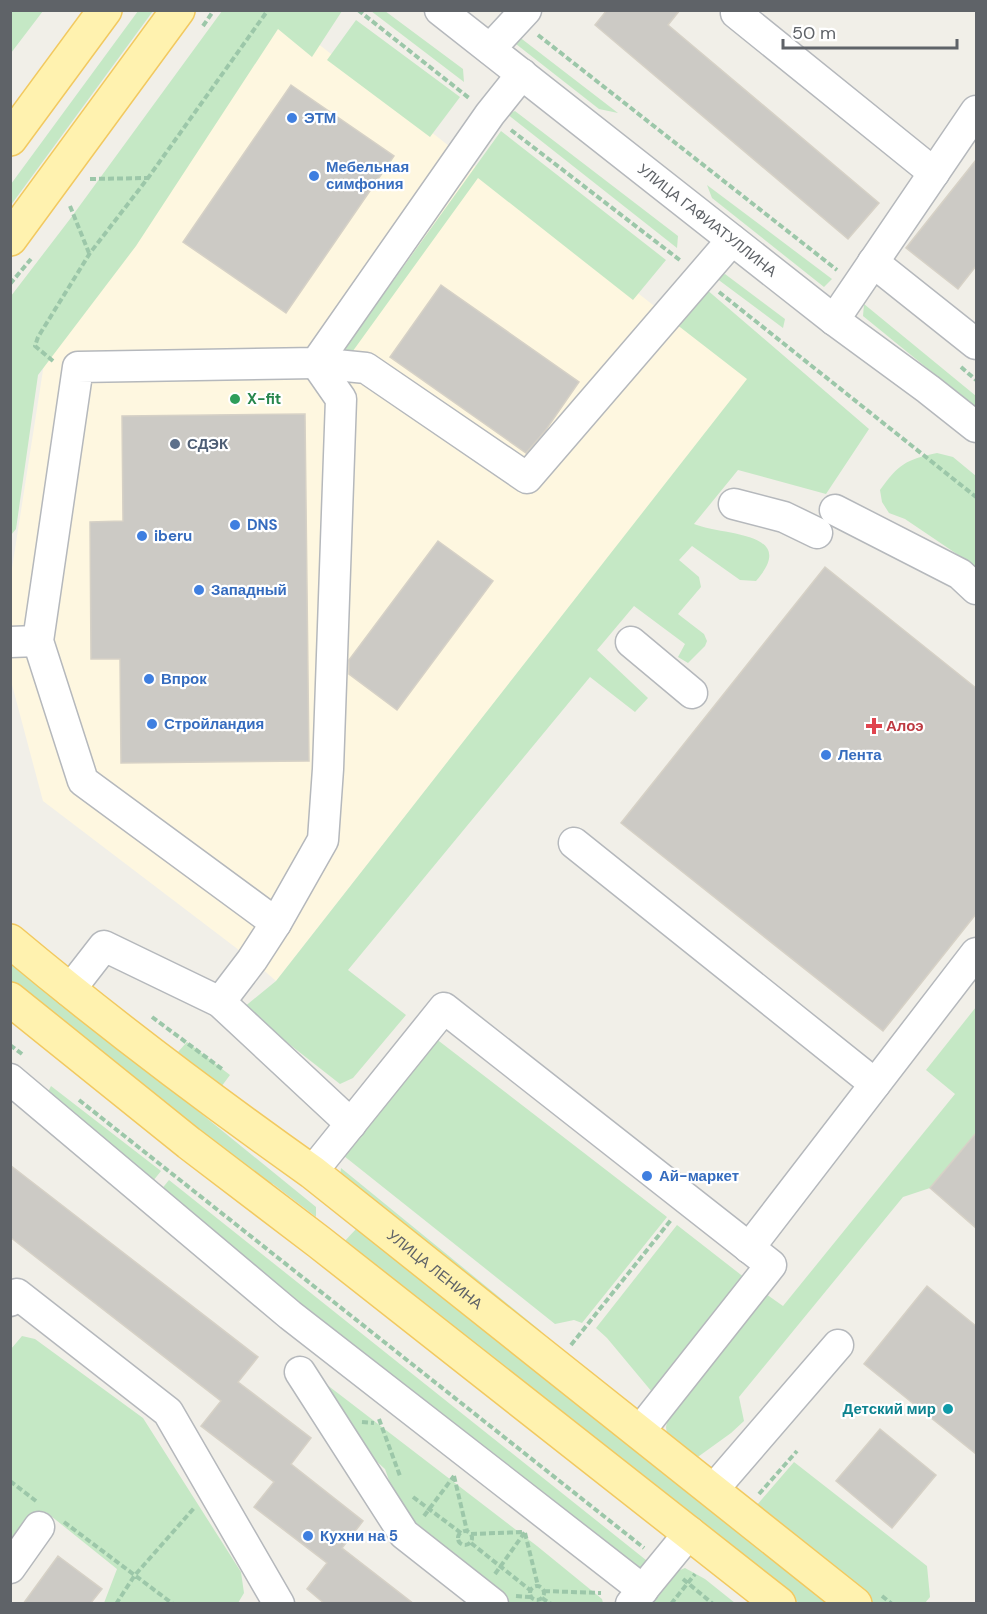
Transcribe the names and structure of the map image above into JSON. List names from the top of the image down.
{
  "streets": {
    "main road": ["УЛИЦА ЛЕНИНА"],
    "street": ["УЛИЦА ГАФИАТУЛЛИНА"]
  },
  "places": {
    "other": [
      "ЭТМ",
      "Мебельная симфония",
      "X-fit",
      "СДЭК",
      "DNS",
      "iberu",
      "Западный",
      "Впрок",
      "Стройландия",
      "Лента",
      "Ай-маркет",
      "Детский мир",
      "Кухни на 5"
    ],
    "health": ["Алоэ"]
  },
  "scale_bar": "50 m"
}
